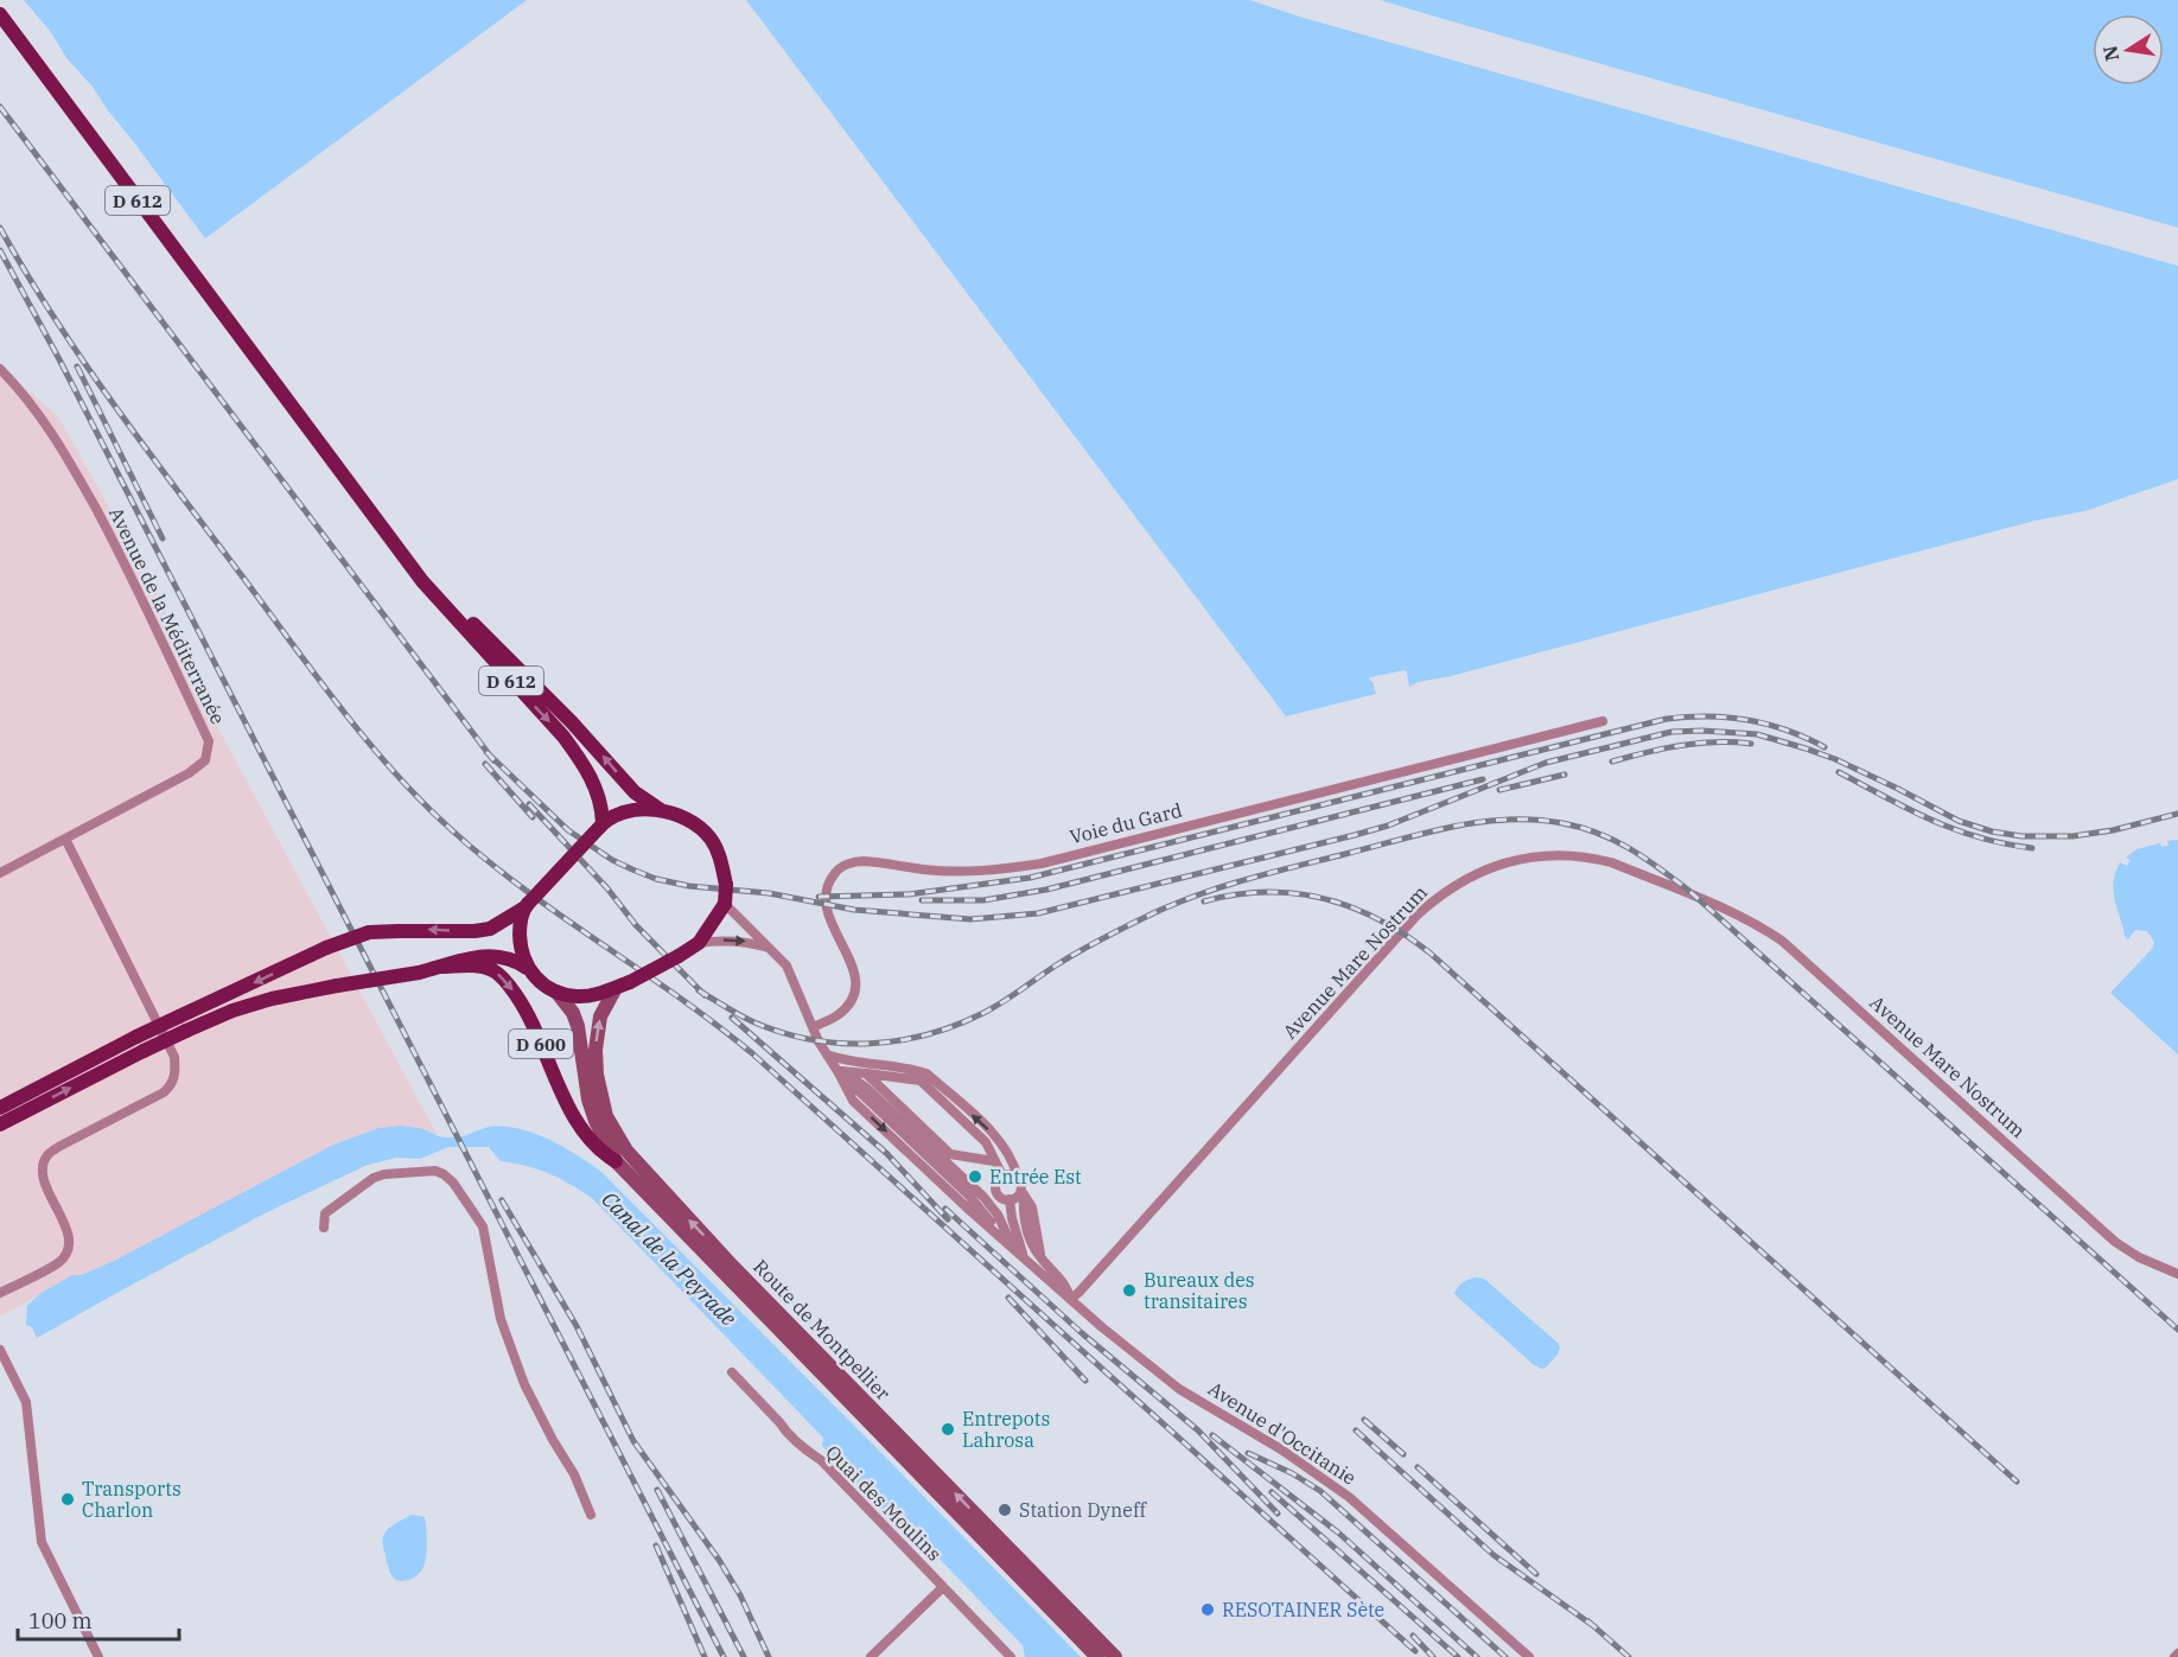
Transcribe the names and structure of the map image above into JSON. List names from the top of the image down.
{
  "streets": {
    "main road": ["D 612", "D 600", "Route de Montpellier"],
    "street": [
      "Avenue de la Méditerranée",
      "Voie du Gard",
      "Avenue Mare Nostrum",
      "Avenue d'Occitanie",
      "Quai des Moulins"
    ]
  },
  "crossings": [
    ["D 612", "D 600"],
    ["D 612", "Route de Montpellier"],
    ["D 612", "Avenue d'Occitanie"],
    ["Voie du Gard", "Avenue d'Occitanie"],
    ["Avenue Mare Nostrum", "Avenue d'Occitanie"],
    ["D 600", "Route de Montpellier"],
    ["D 600", "Avenue d'Occitanie"],
    ["Route de Montpellier", "Avenue d'Occitanie"]
  ],
  "water": ["Canal de la Peyrade"],
  "places": [
    "Entrée Est",
    "Bureaux des transitaires",
    "Entrepots Lahrosa",
    "Transports Charlon",
    "Station Dyneff",
    "RESOTAINER Sète"
  ],
  "scale_bar": "100 m",
  "north": "left"
}
